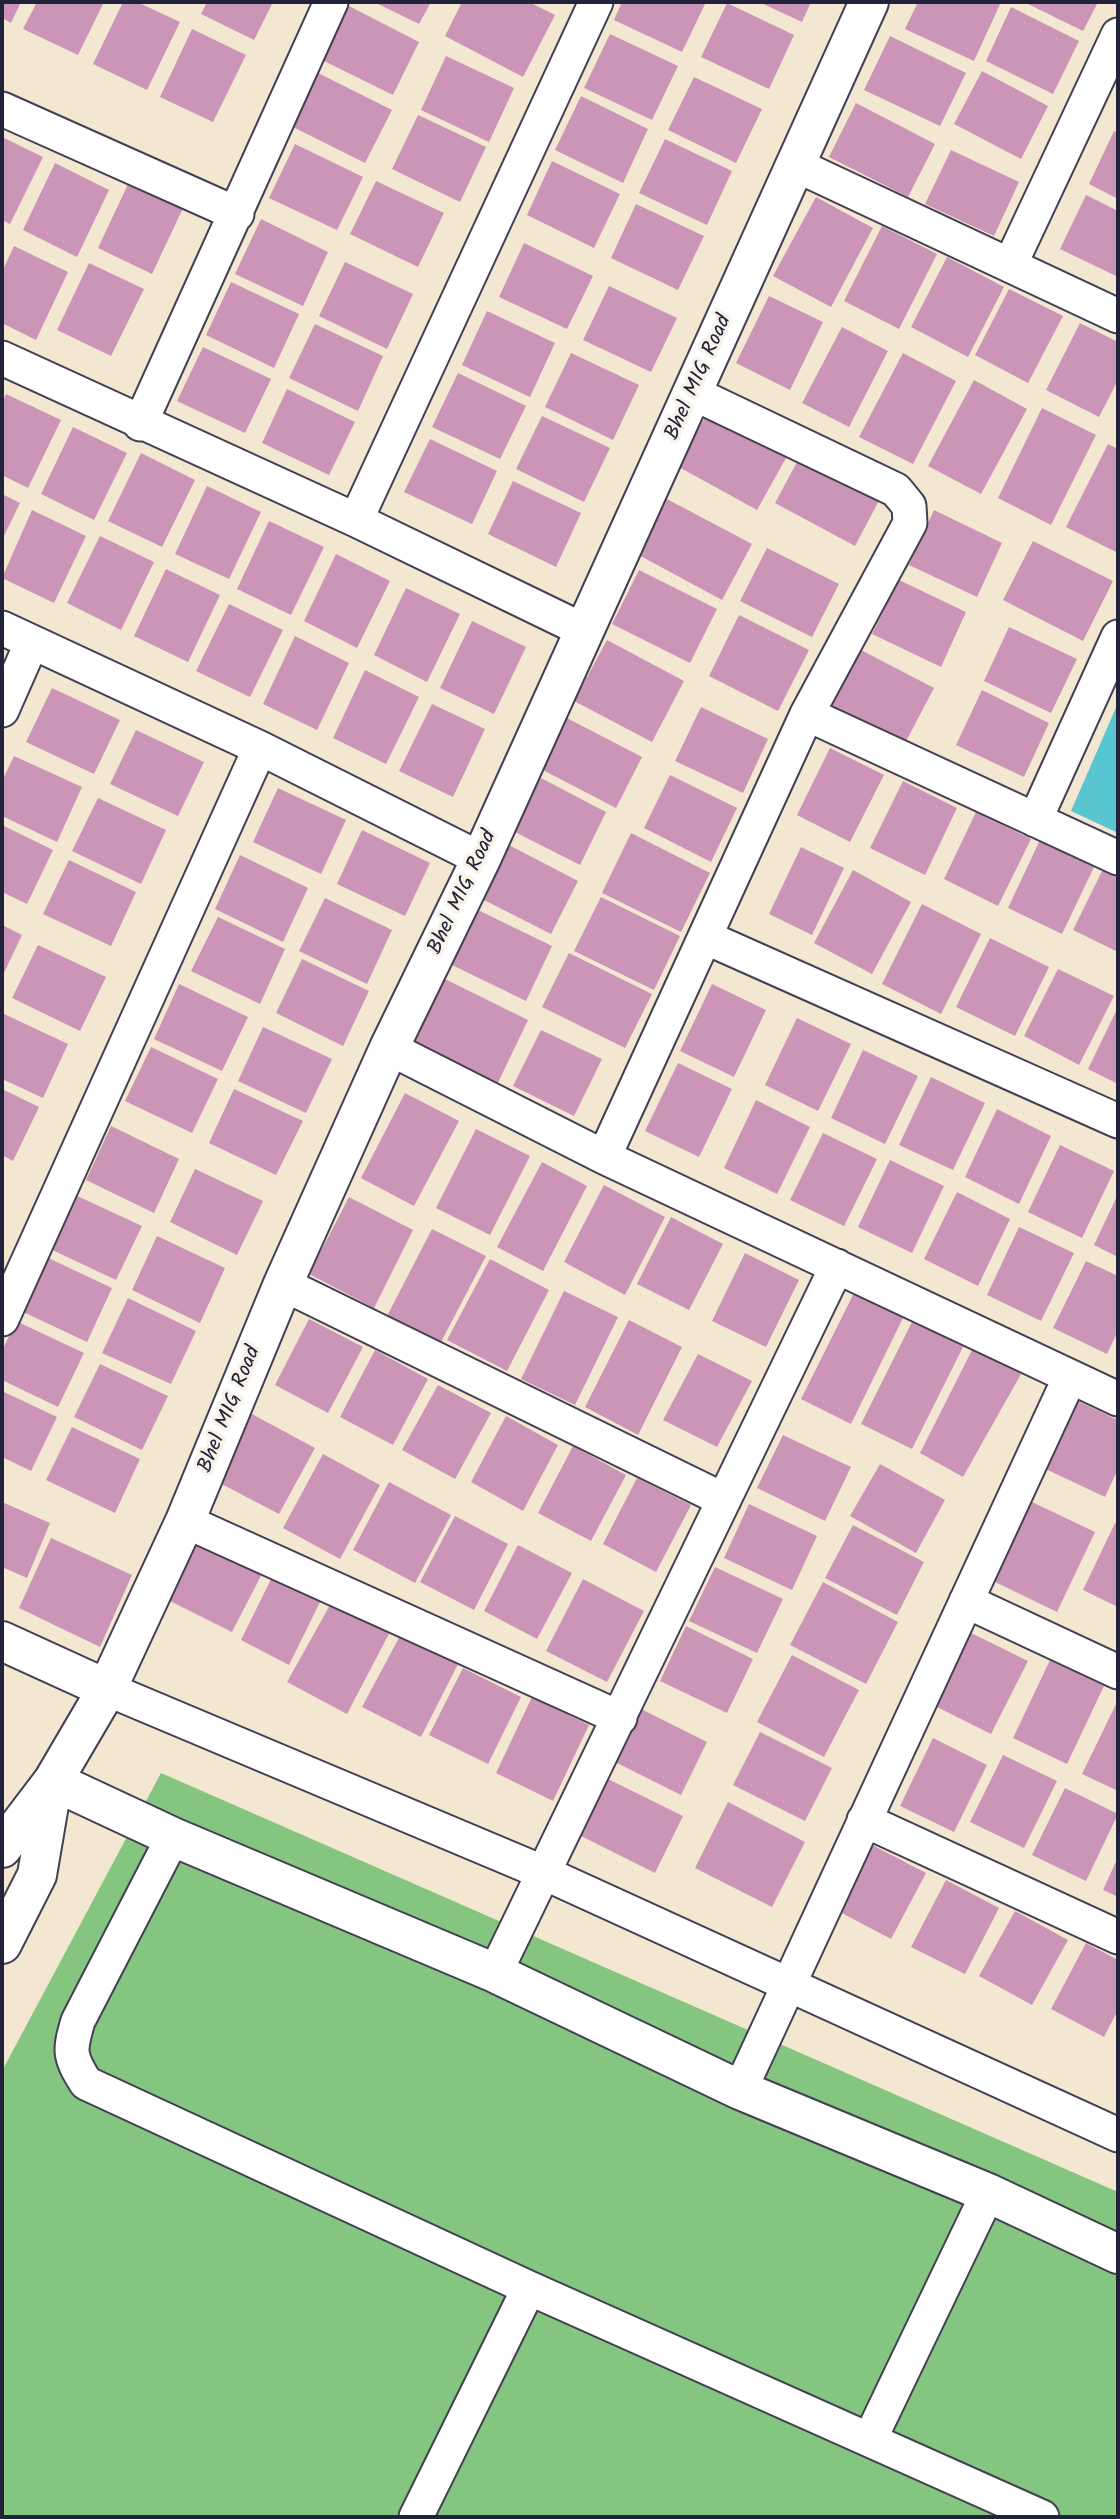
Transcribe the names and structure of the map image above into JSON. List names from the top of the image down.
{
  "streets": {
    "street": ["Bhel MIG Road"]
  }
}
